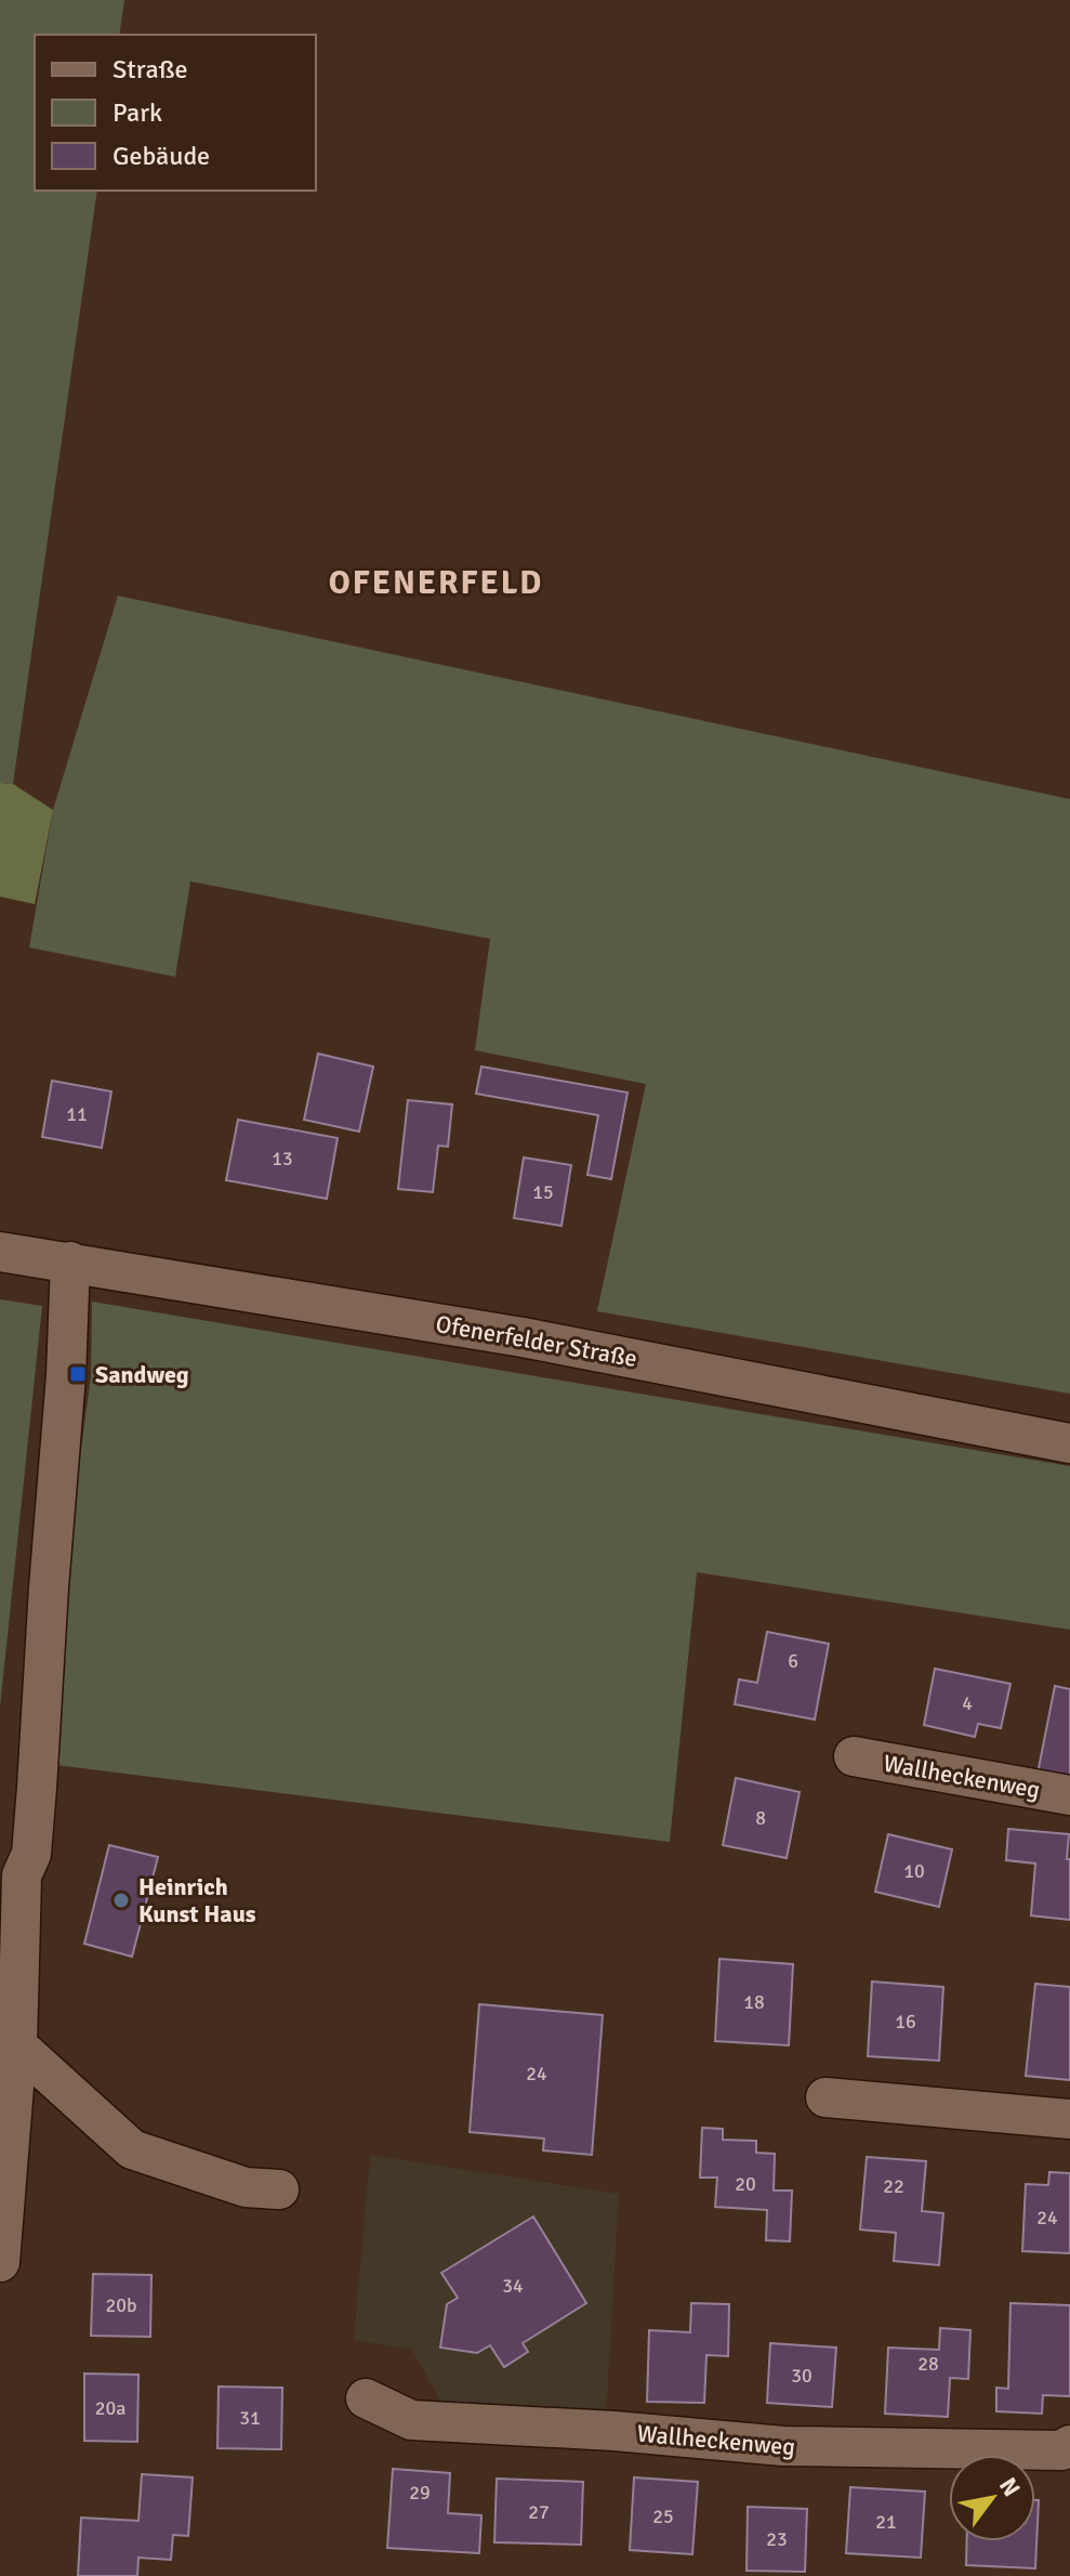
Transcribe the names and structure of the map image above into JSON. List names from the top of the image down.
{
  "streets": {
    "street": ["Ofenerfelder Straße", "Wallheckenweg"]
  },
  "districts": ["OFENERFELD"],
  "places": {
    "transit": ["Sandweg"],
    "other": ["Heinrich Kunst Haus"]
  },
  "house_numbers": [
    "11",
    "13",
    "15",
    "6",
    "4",
    "8",
    "10",
    "18",
    "16",
    "24",
    "20",
    "22",
    "24",
    "34",
    "20b",
    "28",
    "30",
    "20a",
    "31",
    "29",
    "27",
    "25",
    "21",
    "23"
  ],
  "legend": ["Straße", "Park", "Gebäude"],
  "north": "top right"
}
